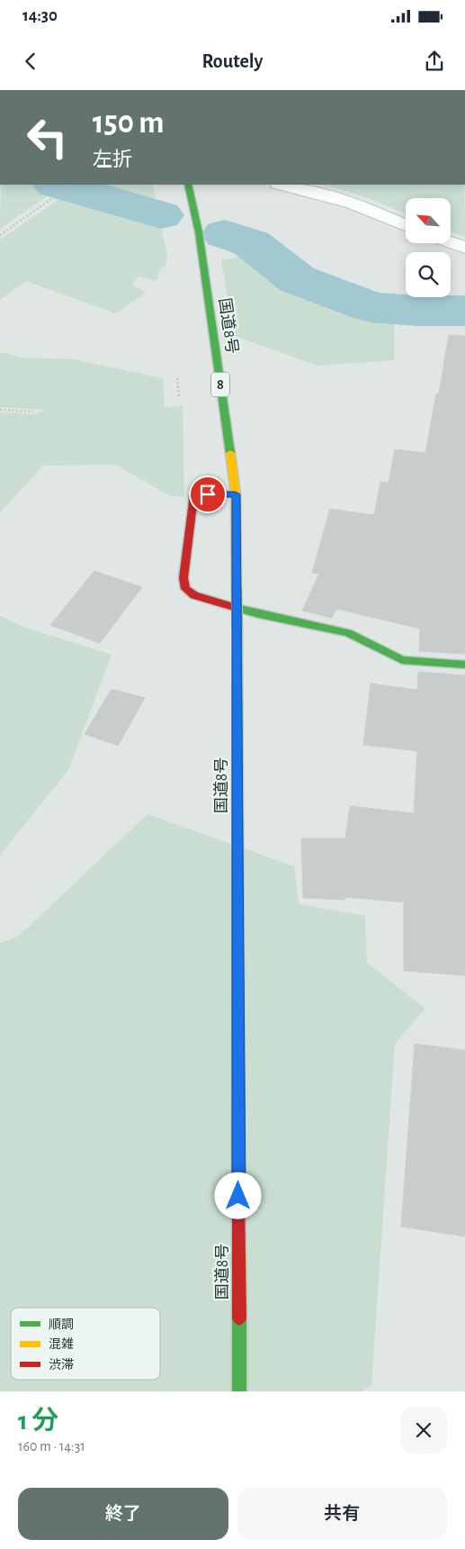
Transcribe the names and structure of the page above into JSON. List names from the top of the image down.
{
  "streets": {
    "main road": ["国道8号", "8"]
  },
  "legend": ["順調", "混雑", "渋滞"],
  "north": "top left",
  "page": {
    "status": "14:30",
    "header": "Routely",
    "turn": ["150 m", "左折"],
    "heading": ["1 分", "160 m · 14:31"],
    "buttons": ["終了", "共有"]
  }
}
